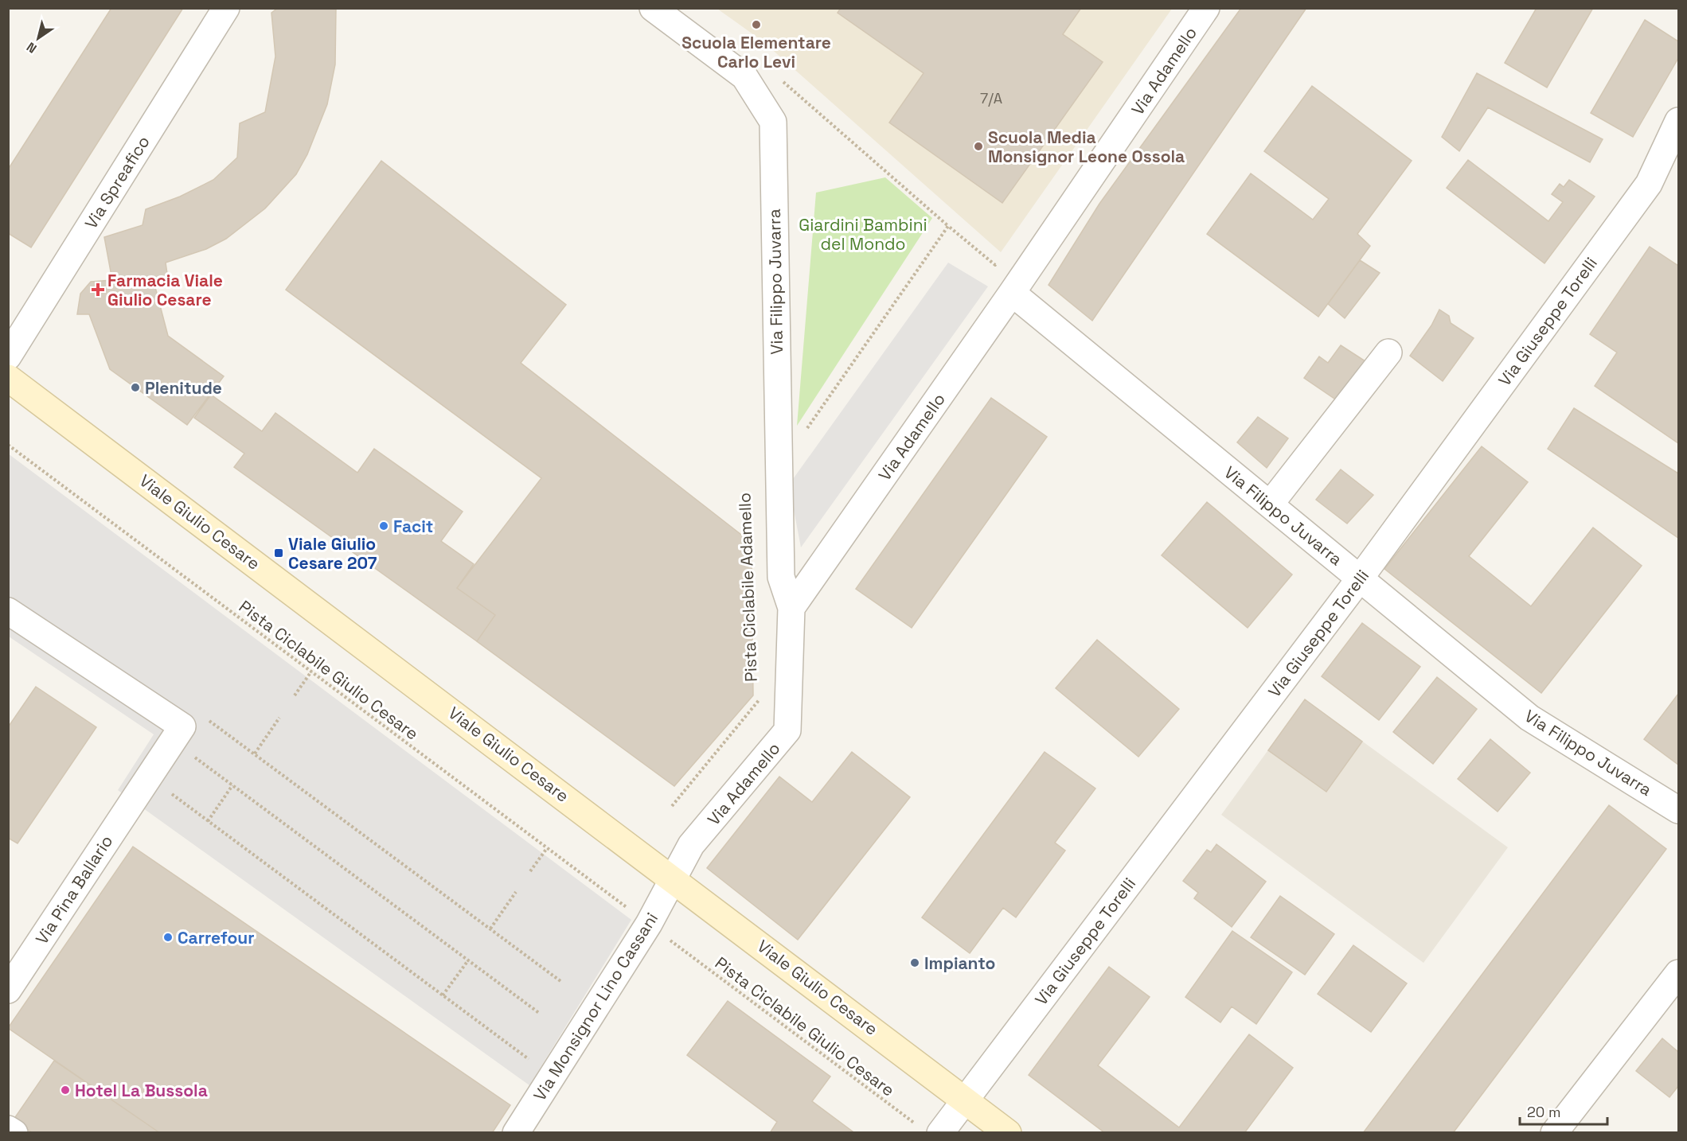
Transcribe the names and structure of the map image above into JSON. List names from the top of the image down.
{
  "streets": {
    "main road": ["Viale Giulio Cesare"],
    "street": [
      "Via Adamello",
      "Via Spreafico",
      "Via Filippo Juvarra",
      "Via Giuseppe Torelli",
      "Via Pina Ballario",
      "Via Monsignor Lino Cassani"
    ],
    "path": ["Pista Ciclabile Adamello", "Pista Ciclabile Giulio Cesare"]
  },
  "crossings": [
    ["Via Adamello", "Via Filippo Juvarra"],
    ["Via Adamello", "Viale Giulio Cesare"],
    ["Via Adamello", "Via Monsignor Lino Cassani"],
    ["Via Filippo Juvarra", "Via Giuseppe Torelli"],
    ["Via Giuseppe Torelli", "Viale Giulio Cesare"],
    ["Via Giuseppe Torelli", "Pista Ciclabile Giulio Cesare"],
    ["Viale Giulio Cesare", "Via Monsignor Lino Cassani"]
  ],
  "parks": ["Giardini Bambini del Mondo"],
  "places": {
    "other": [
      "Scuola Elementare Carlo Levi",
      "Scuola Media Monsignor Leone Ossola",
      "Plenitude",
      "Facit",
      "Carrefour",
      "Impianto",
      "Hotel La Bussola"
    ],
    "health": ["Farmacia Viale Giulio Cesare"],
    "transit": ["Viale Giulio Cesare 207"]
  },
  "house_numbers": ["7/A"],
  "scale_bar": "20 m",
  "north": "bottom left"
}
